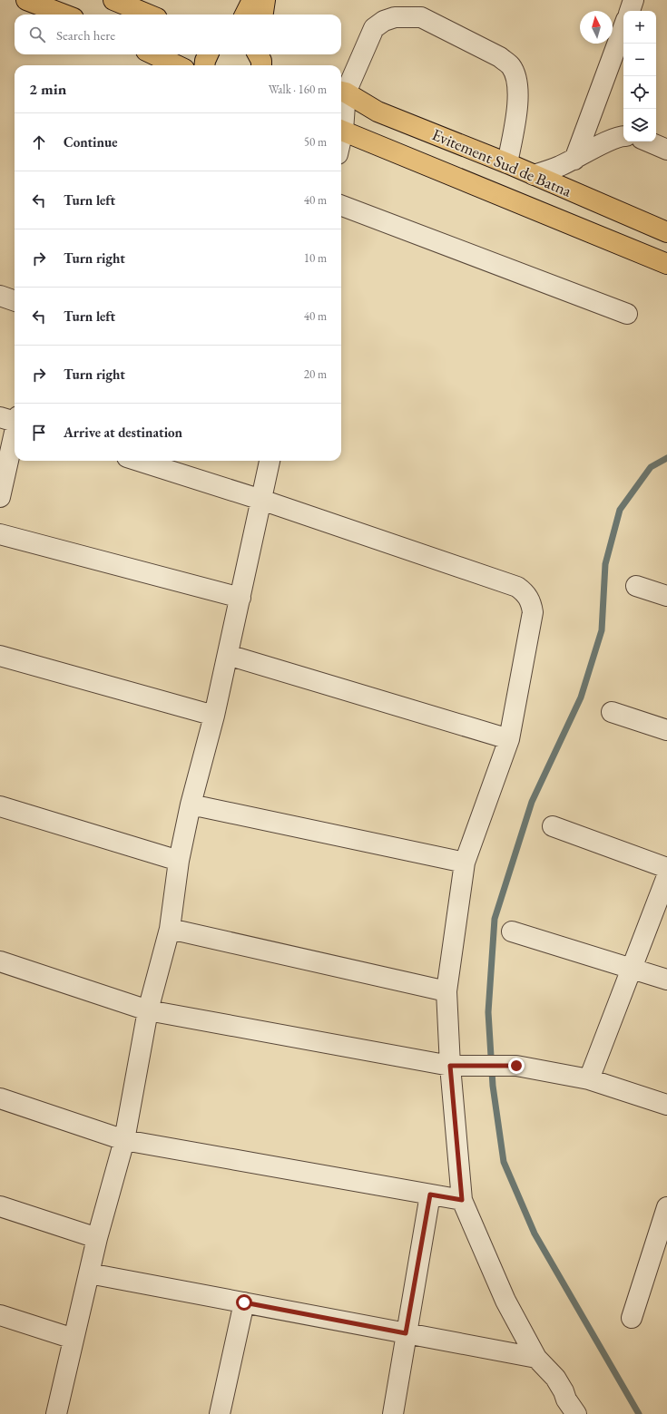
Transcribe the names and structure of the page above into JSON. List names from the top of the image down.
{
  "streets": {
    "main road": ["Evitement Sud de Batna"]
  },
  "north": "top",
  "page": {
    "map_buttons": ["+", "−"],
    "search": "Search here",
    "heading": ["2 min", "Walk · 160 m"],
    "list": [
      ["Continue", "50 m"],
      ["Turn left", "40 m"],
      ["Turn right", "10 m"],
      ["Turn left", "40 m"],
      ["Turn right", "20 m"],
      "Arrive at destination"
    ]
  }
}
